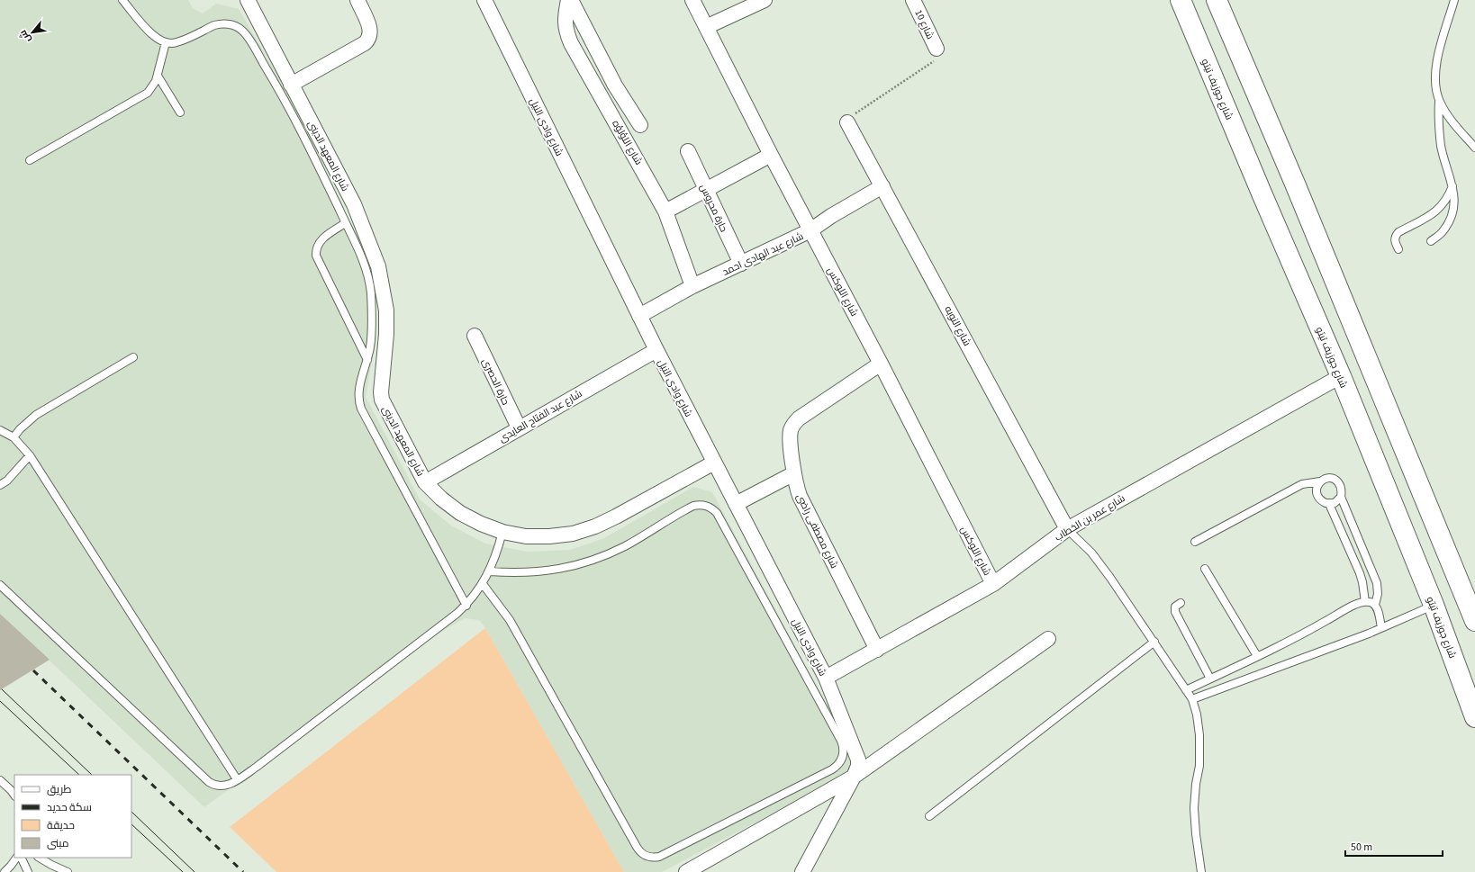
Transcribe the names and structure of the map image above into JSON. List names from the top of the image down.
{
  "streets": {
    "main road": ["شارع جوزيف تيتو"],
    "street": [
      "شارع 10",
      "شارع وادى النيل",
      "شارع اللؤلؤه",
      "شارع المعهد الدينى",
      "حارة محروس",
      "شارع عبد الهادى احمد",
      "شارع اللوكس",
      "شارع النوبه",
      "حارة الحصرى",
      "شارع عبد الفتاح العايدى",
      "شارع عمر بن الخطاب",
      "شارع مصطفى راضى"
    ]
  },
  "crossings": [
    ["شارع جوزيف تيتو", "شارع عمر بن الخطاب"],
    ["شارع وادى النيل", "شارع المعهد الدينى"],
    ["شارع وادى النيل", "شارع عبد الهادى احمد"],
    ["شارع وادى النيل", "شارع عبد الفتاح العايدى"],
    ["شارع وادى النيل", "شارع عمر بن الخطاب"],
    ["شارع اللؤلؤه", "شارع عبد الهادى احمد"],
    ["شارع المعهد الدينى", "شارع عبد الفتاح العايدى"],
    ["حارة محروس", "شارع عبد الهادى احمد"],
    ["شارع عبد الهادى احمد", "شارع اللوكس"],
    ["شارع عبد الهادى احمد", "شارع النوبه"],
    ["شارع اللوكس", "شارع عمر بن الخطاب"],
    ["شارع اللوكس", "شارع مصطفى راضى"],
    ["شارع النوبه", "شارع عمر بن الخطاب"],
    ["حارة الحصرى", "شارع عبد الفتاح العايدى"],
    ["شارع عمر بن الخطاب", "شارع مصطفى راضى"]
  ],
  "legend": [
    "طريق",
    "سكة حديد",
    "حديقة",
    "مبنى"
  ],
  "scale_bar": "50 m",
  "north": "bottom left"
}
